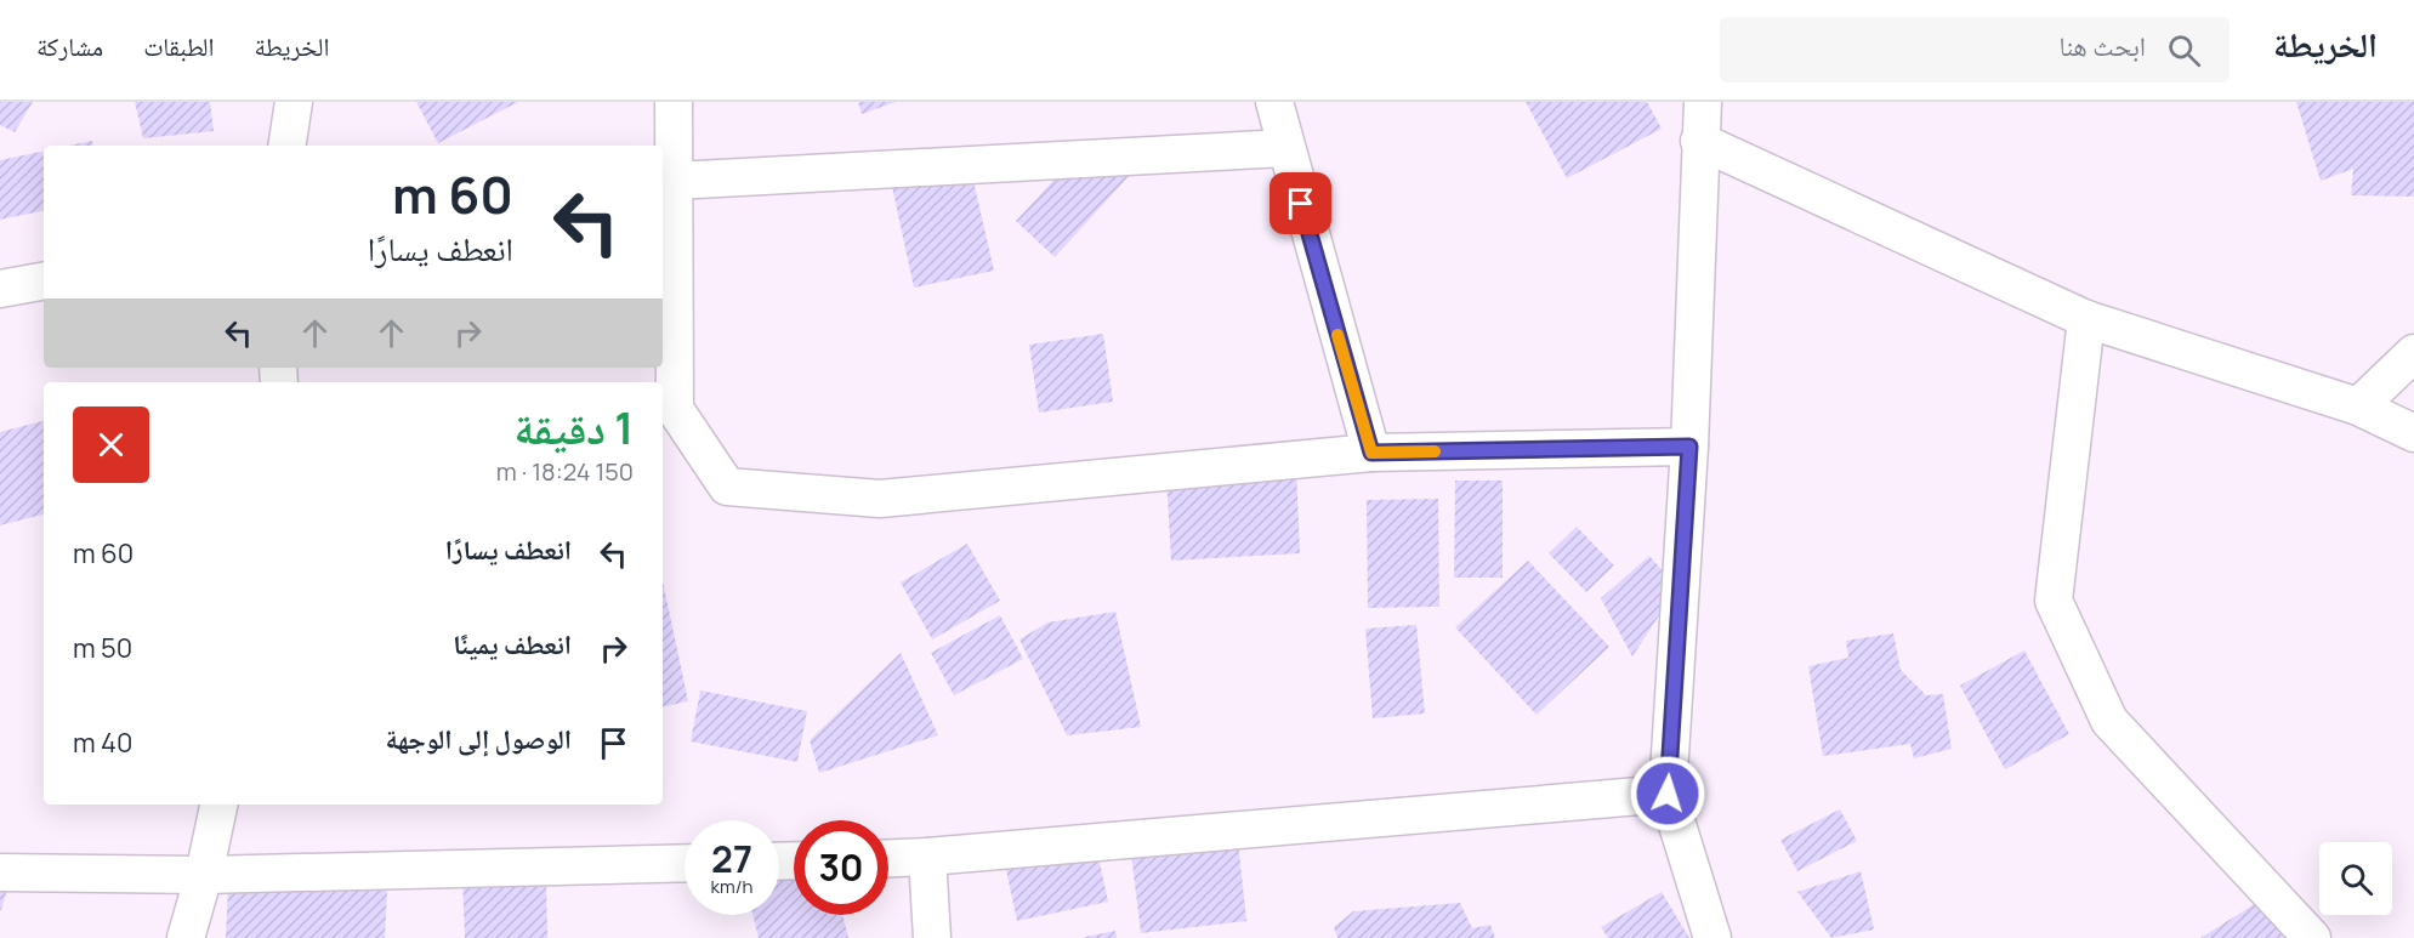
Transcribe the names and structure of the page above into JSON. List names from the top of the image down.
{
  "page": {
    "header": "الخريطة",
    "search": "ابحث هنا",
    "nav": ["الخريطة", "الطبقات", "مشاركة"],
    "turn": ["60 m", "انعطف يسارًا"],
    "heading": ["1 دقيقة", "150 m · 18:24"],
    "list": [
      {
        "name": "انعطف يسارًا",
        "value": "60 m"
      },
      {
        "name": "انعطف يمينًا",
        "value": "50 m"
      },
      {
        "name": "الوصول إلى الوجهة",
        "value": "40 m"
      }
    ],
    "speed": "27 km/h",
    "limit": "30"
  }
}
